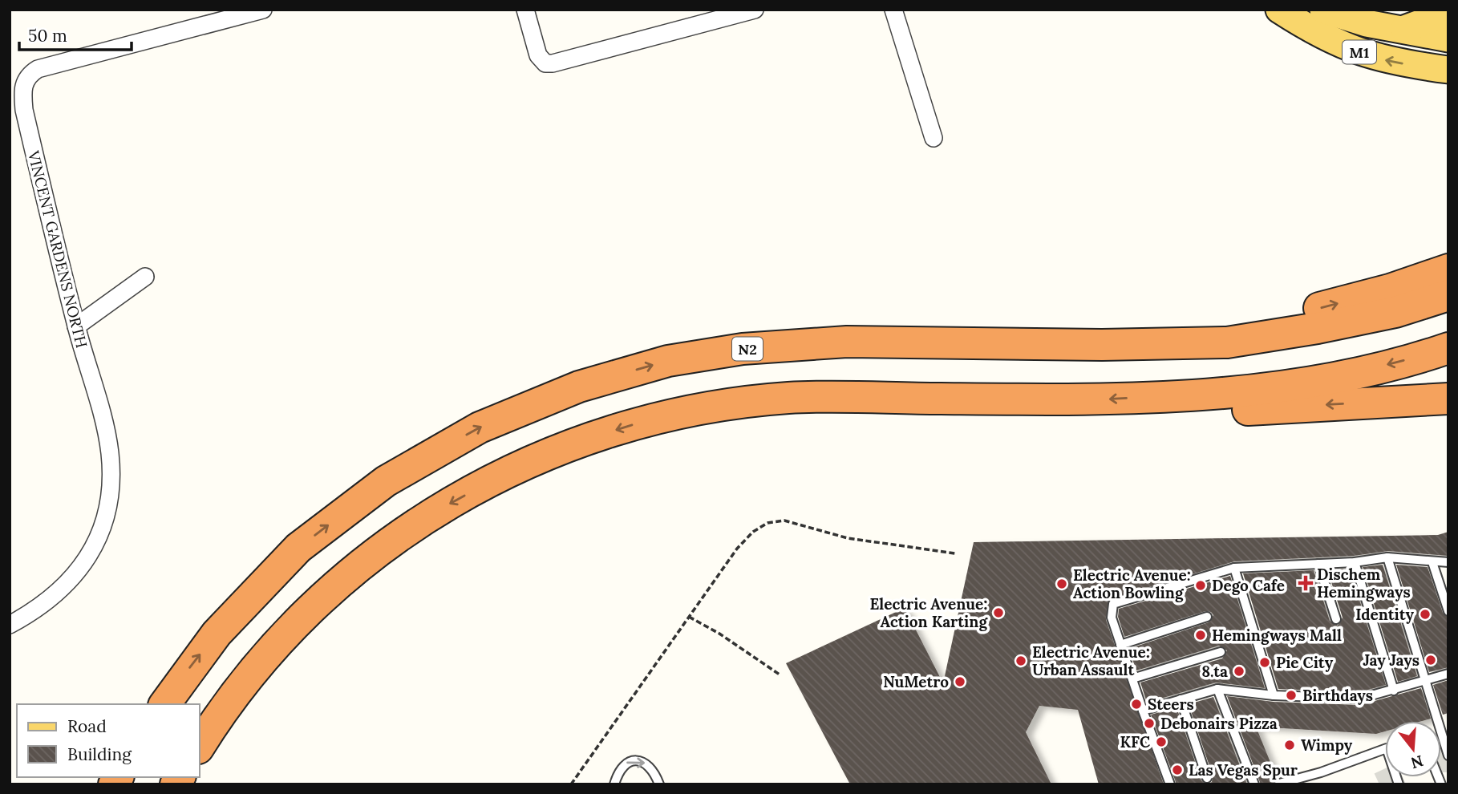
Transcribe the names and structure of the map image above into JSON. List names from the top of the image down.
{
  "streets": {
    "highway": ["N2"],
    "main road": ["M1"],
    "street": ["VINCENT GARDENS NORTH"]
  },
  "places": {
    "health": ["Dischem Hemingways"],
    "other": [
      "Electric Avenue: Action Bowling",
      "Dego Cafe",
      "Electric Avenue: Action Karting",
      "Identity",
      "Hemingways Mall",
      "Jay Jays",
      "Electric Avenue: Urban Assault",
      "Pie City",
      "8.ta",
      "NuMetro",
      "Birthdays",
      "Steers",
      "Debonairs Pizza",
      "KFC",
      "Wimpy",
      "Las Vegas Spur"
    ]
  },
  "legend": ["Road", "Building"],
  "scale_bar": "50 m",
  "north": "bottom"
}
